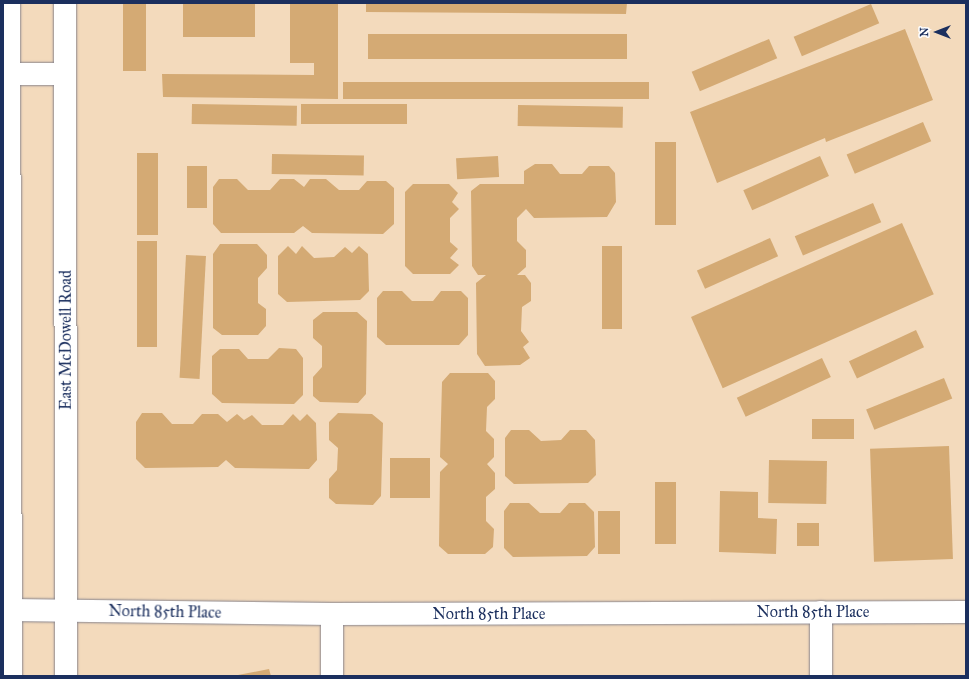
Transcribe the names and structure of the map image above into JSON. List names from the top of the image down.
{
  "streets": {
    "main road": ["East McDowell Road", "North 85th Place"]
  },
  "crossings": [
    ["East McDowell Road", "North 85th Place"]
  ],
  "north": "left"
}
